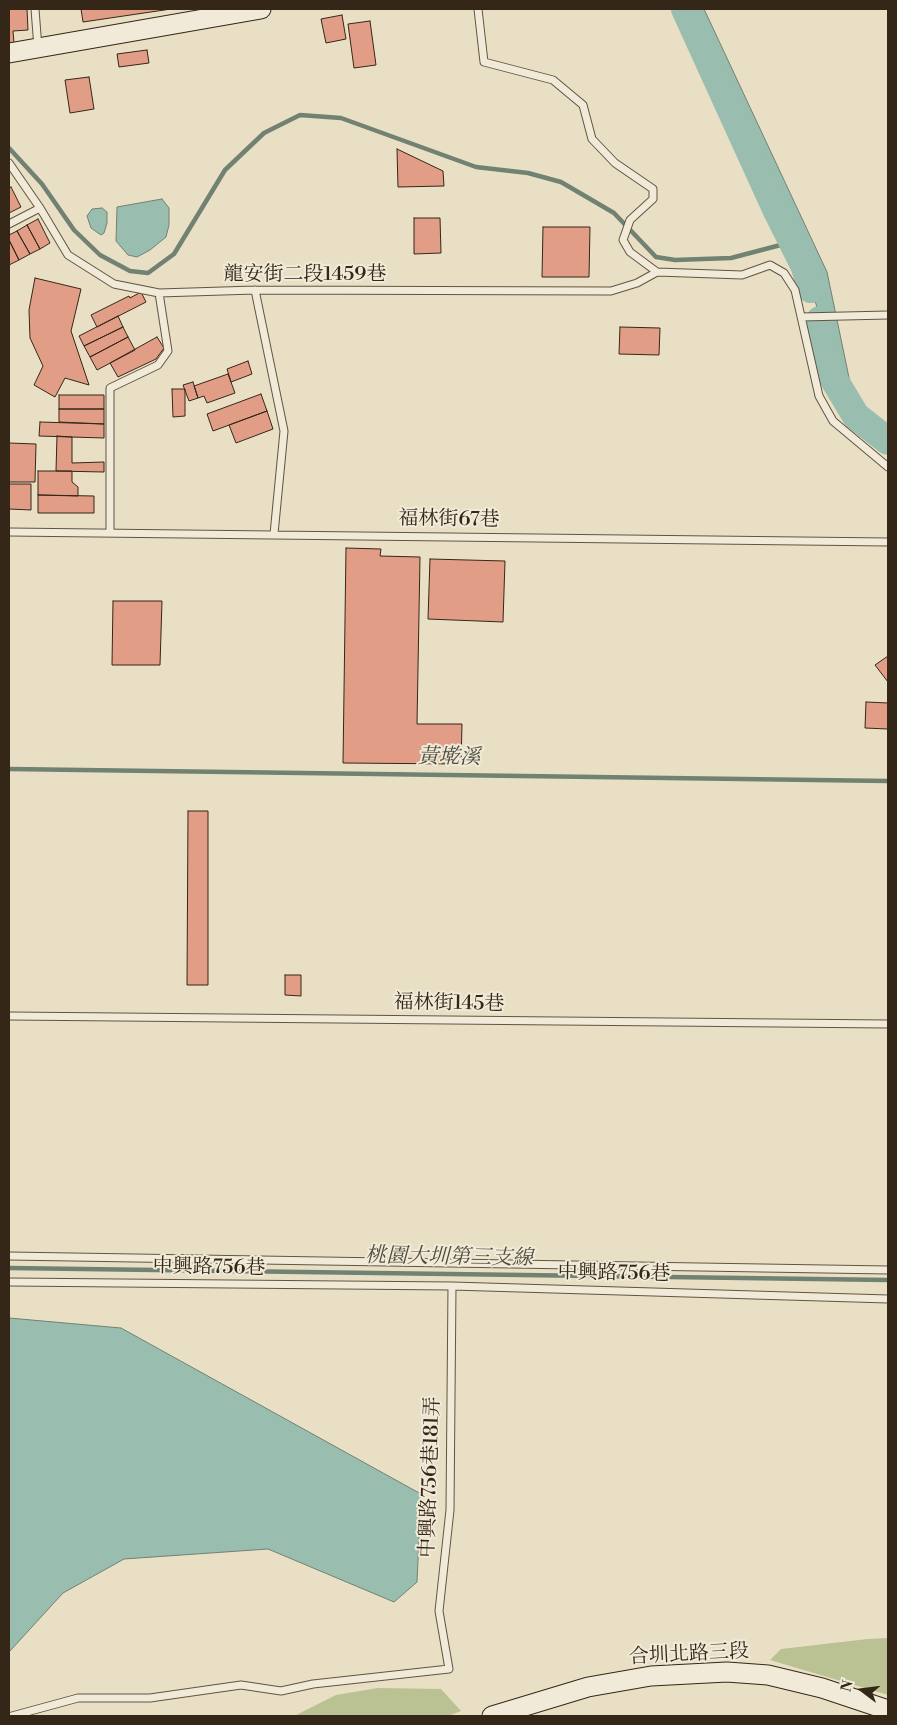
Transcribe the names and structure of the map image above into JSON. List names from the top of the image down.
{
  "streets": {
    "street": ["合圳北路三段"],
    "lane": [
      "龍安街二段1459巷",
      "福林街67巷",
      "福林街145巷",
      "中興路756巷",
      "中興路756巷181弄"
    ]
  },
  "crossings": [
    ["中興路756巷", "中興路756巷181弄"]
  ],
  "water": ["黃墘溪", "桃園大圳第三支線"],
  "north": "left"
}
